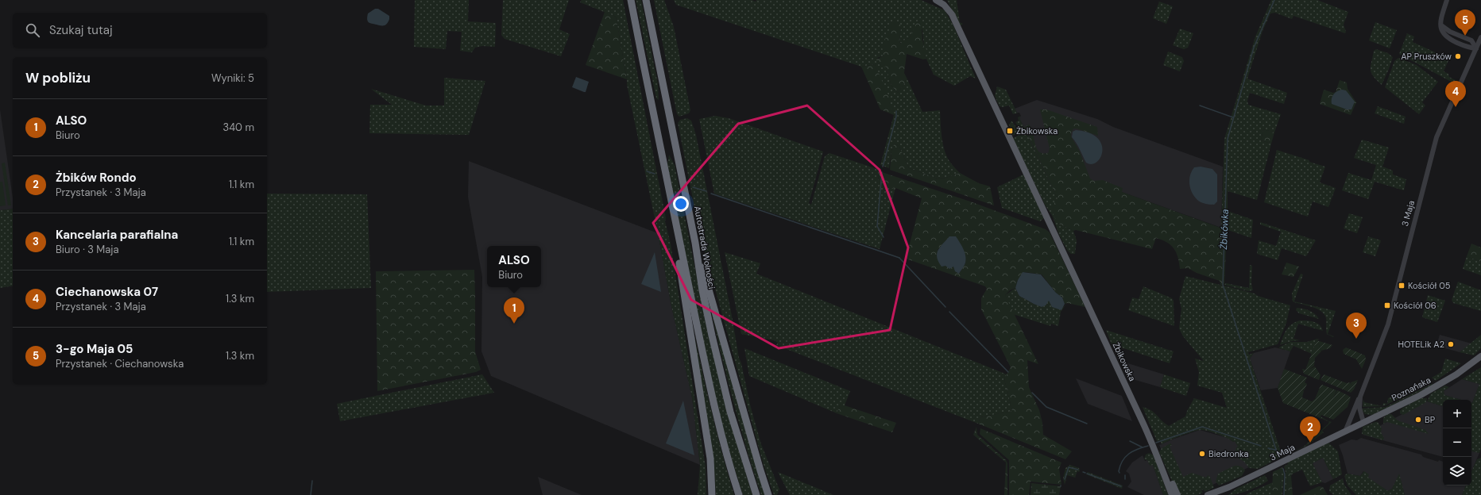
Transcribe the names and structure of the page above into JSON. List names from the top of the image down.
{
  "streets": {
    "highway": ["Autostrada Wolności"],
    "main road": ["3 Maja", "Żbikowska", "Poznańska"]
  },
  "crossings": [
    ["3 Maja", "Poznańska"]
  ],
  "water": ["Żbikówka"],
  "places": {
    "other": [
      "AP Pruszków",
      "HOTELik A2",
      "BP",
      "Biedronka"
    ],
    "transit": ["Żbikowska", "Kościół 05", "Kościół 06"]
  },
  "page": {
    "pins": [
      "5",
      "4",
      "1",
      "3",
      "2"
    ],
    "search": "Szukaj tutaj",
    "heading": ["W pobliżu", "Wyniki: 5"],
    "list": [
      {
        "mark": "1",
        "name": "ALSO",
        "note": "Biuro",
        "value": "340 m"
      },
      {
        "mark": "2",
        "name": "Żbików Rondo",
        "note": "Przystanek · 3 Maja",
        "value": "1.1 km"
      },
      {
        "mark": "3",
        "name": "Kancelaria parafialna",
        "note": "Biuro · 3 Maja",
        "value": "1.1 km"
      },
      {
        "mark": "4",
        "name": "Ciechanowska 07",
        "note": "Przystanek · 3 Maja",
        "value": "1.3 km"
      },
      {
        "mark": "5",
        "name": "3-go Maja 05",
        "note": "Przystanek · Ciechanowska",
        "value": "1.3 km"
      }
    ],
    "popup": ["ALSO", "Biuro"],
    "map_buttons": ["+", "−"]
  }
}
